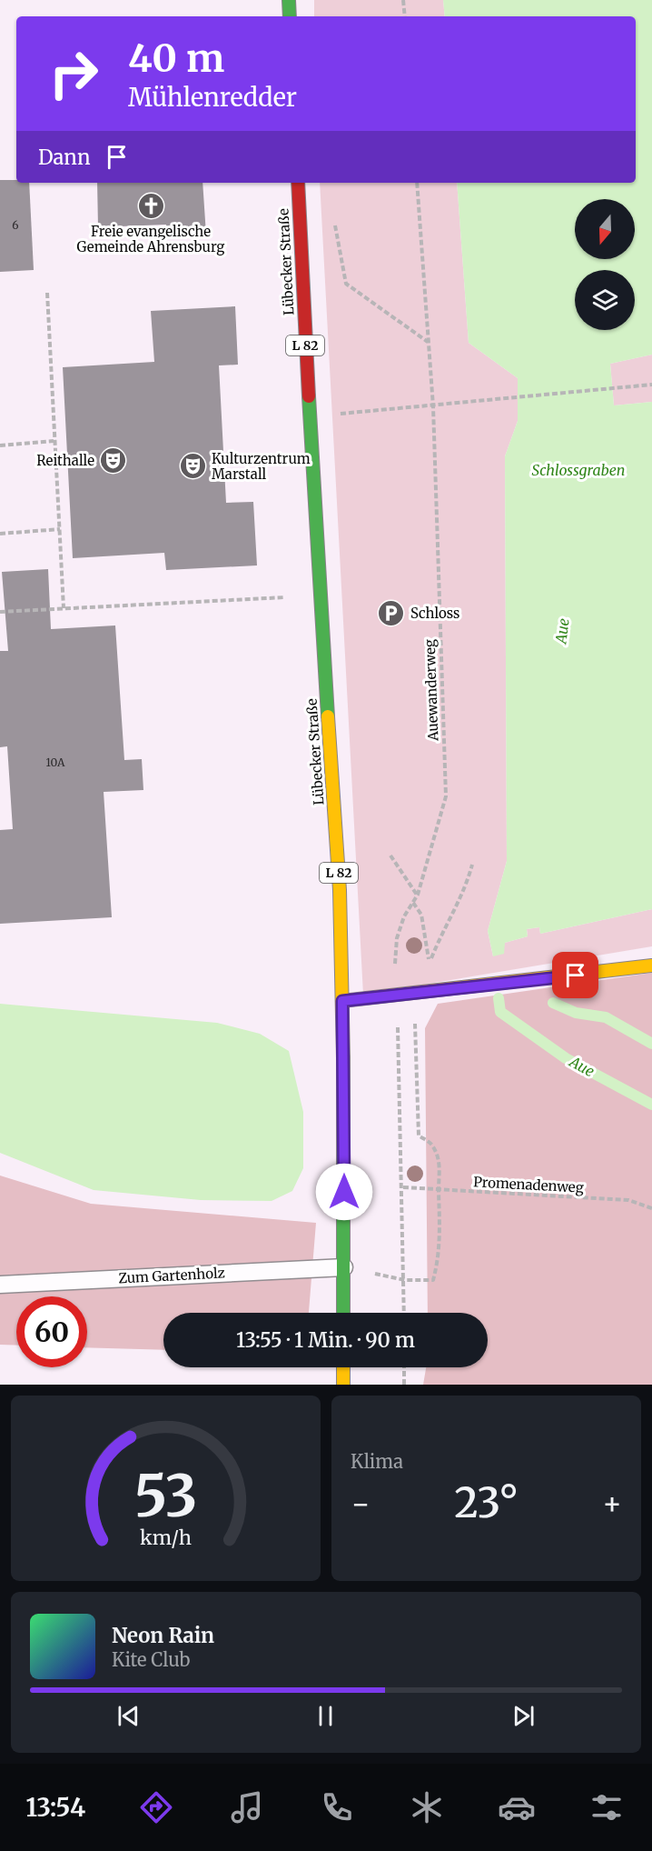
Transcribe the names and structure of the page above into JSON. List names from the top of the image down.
{
  "streets": {
    "main road": ["Lübecker Straße", "L 82"],
    "lane": ["Zum Gartenholz"],
    "path": ["Auewanderweg", "Promenadenweg"]
  },
  "crossings": [
    ["Lübecker Straße", "Zum Gartenholz"]
  ],
  "water": ["Schlossgraben", "Aue"],
  "places": {
    "church": ["Freie evangelische Gemeinde Ahrensburg"],
    "theatre": ["Reithalle", "Kulturzentrum Marstall"],
    "parking": ["Schloss"]
  },
  "house_numbers": ["6", "10A"],
  "north": "bottom",
  "page": {
    "turn": ["40 m", "Mühlenredder"],
    "then": "Dann",
    "limit": "60",
    "trip": "13:55 · 1 Min. · 90 m",
    "tile": "Klima",
    "heat": ["−", "23°", "+"],
    "song": ["Neon Rain", "Kite Club"],
    "tabs": "13:54",
    "gauge": ["53", "km/h"]
  }
}
